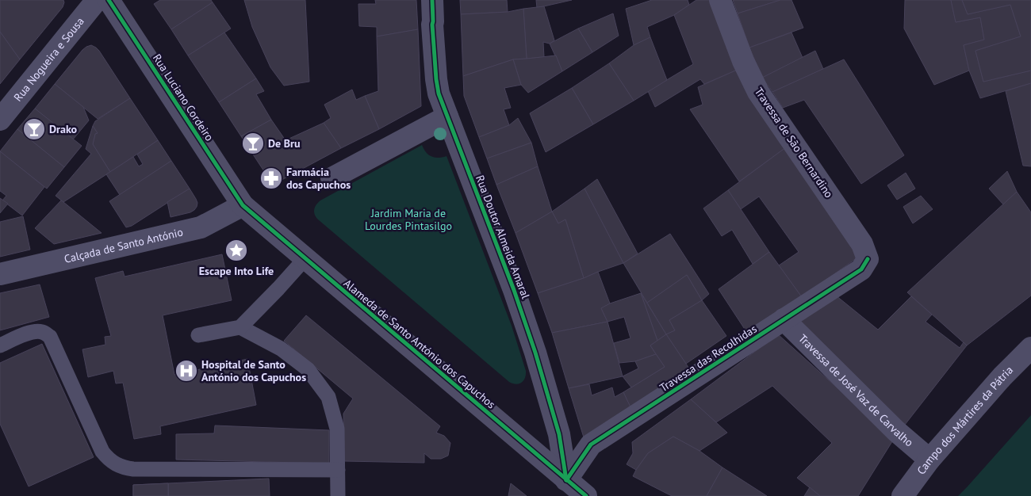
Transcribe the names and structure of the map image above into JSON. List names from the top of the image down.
{
  "streets": {
    "street": [
      "Rua Nogueira e Sousa",
      "Rua Luciano Cordeiro",
      "Travessa de São Bernardino",
      "Rua Doutor Almeida Amaral",
      "Calçada de Santo António",
      "Alameda de Santo António dos Capuchos",
      "Travessa das Recolhidas",
      "Travessa de José Vaz de Carvalho",
      "Campo dos Mártires da Pátria"
    ]
  },
  "crossings": [
    ["Rua Luciano Cordeiro", "Calçada de Santo António"],
    ["Rua Luciano Cordeiro", "Alameda de Santo António dos Capuchos"],
    ["Travessa de São Bernardino", "Travessa das Recolhidas"],
    ["Rua Doutor Almeida Amaral", "Alameda de Santo António dos Capuchos"],
    ["Rua Doutor Almeida Amaral", "Travessa das Recolhidas"],
    ["Calçada de Santo António", "Alameda de Santo António dos Capuchos"],
    ["Alameda de Santo António dos Capuchos", "Travessa das Recolhidas"],
    ["Travessa das Recolhidas", "Travessa de José Vaz de Carvalho"],
    ["Travessa de José Vaz de Carvalho", "Campo dos Mártires da Pátria"]
  ],
  "parks": ["Jardim Maria de Lourdes Pintasilgo"],
  "places": {
    "bar": ["Drako", "De Bru"],
    "pharmacy": ["Farmácia dos Capuchos"],
    "place": ["Escape Into Life"],
    "hospital": ["Hospital de Santo António dos Capuchos"]
  }
}
